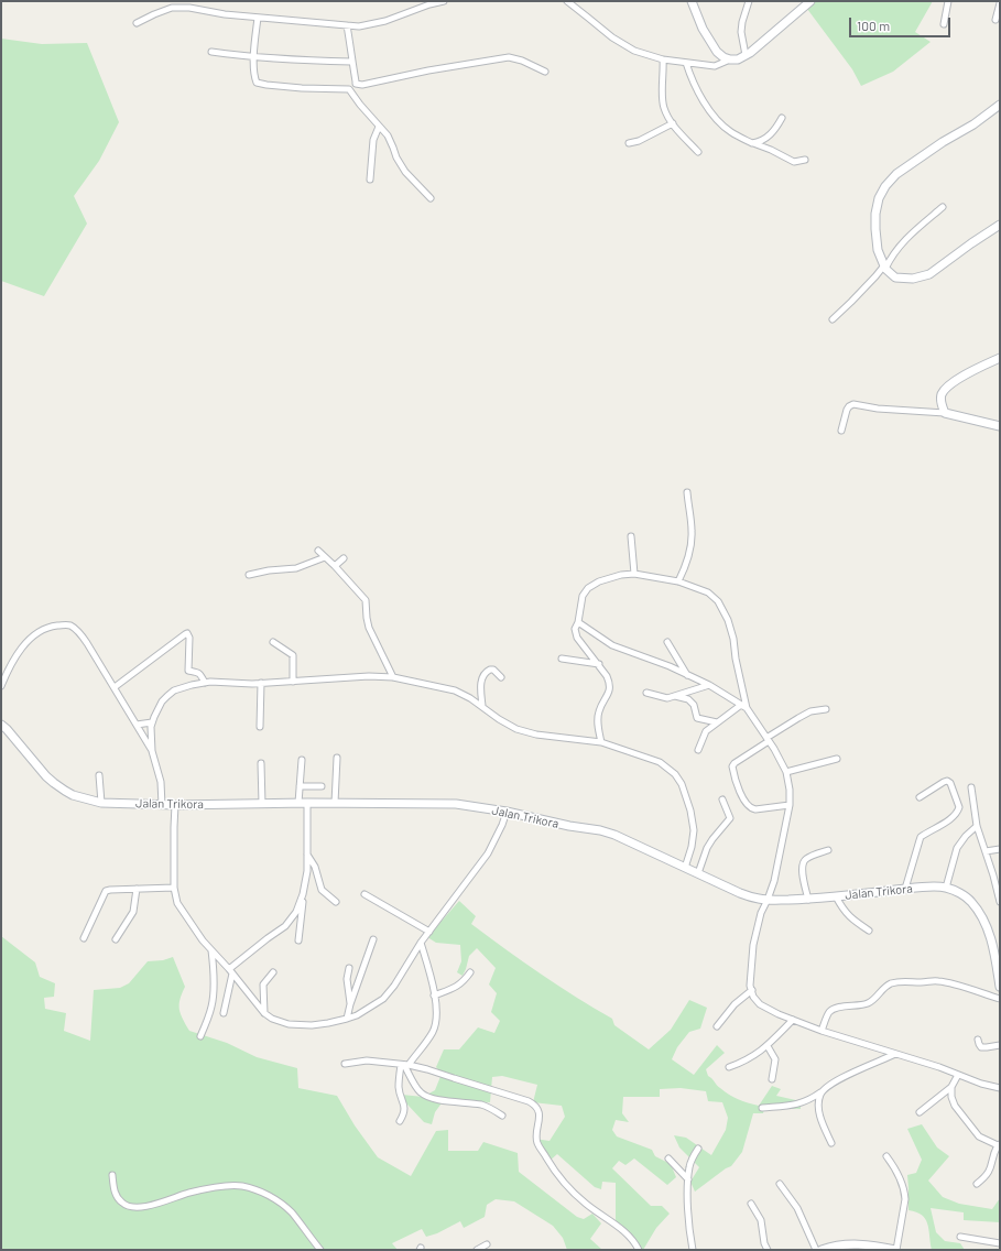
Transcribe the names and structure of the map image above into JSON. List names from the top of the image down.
{
  "streets": {
    "street": ["Jalan Trikora"]
  },
  "scale_bar": "100 m"
}
